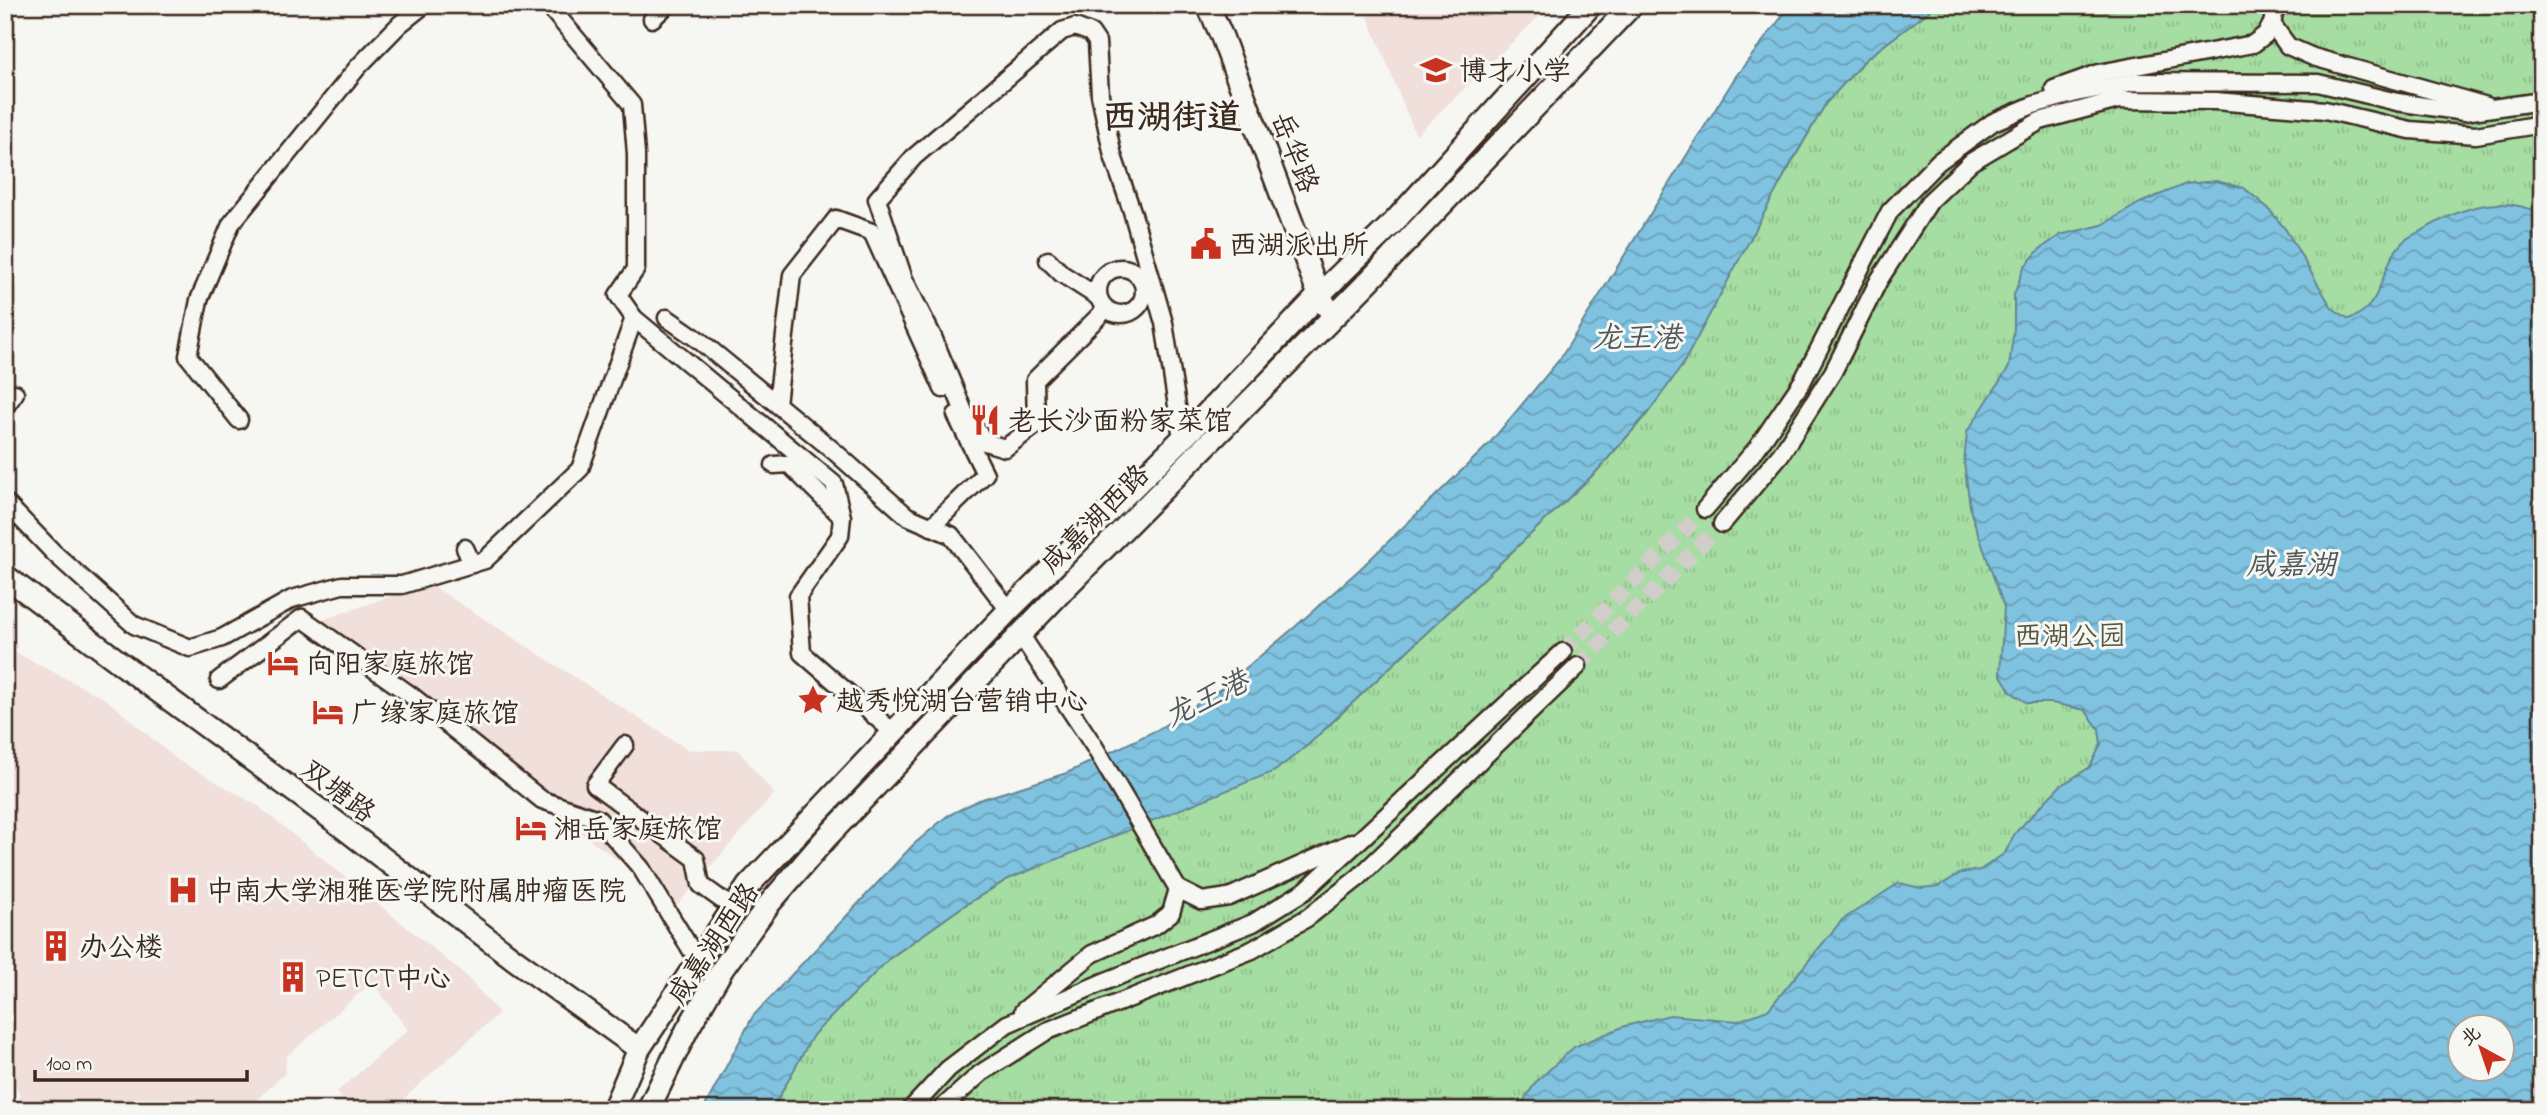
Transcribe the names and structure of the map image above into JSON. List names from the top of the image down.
{
  "streets": {
    "main road": ["岳华路", "咸嘉湖西路", "双塘路"]
  },
  "crossings": [
    ["岳华路", "咸嘉湖西路"],
    ["咸嘉湖西路", "双塘路"]
  ],
  "districts": ["西湖街道"],
  "water": ["龙王港", "咸嘉湖"],
  "parks": ["西湖公园"],
  "places": {
    "school or university": ["博才小学"],
    "public building": ["西湖派出所"],
    "restaurant": ["老长沙面粉家菜馆"],
    "hotel": ["向阳家庭旅馆", "广缘家庭旅馆", "湘岳家庭旅馆"],
    "place": ["越秀悦湖台营销中心"],
    "hospital": ["中南大学湘雅医学院附属肿瘤医院"],
    "building": ["办公楼", "PETCT中心"]
  },
  "scale_bar": "100 m",
  "north": "top left"
}
